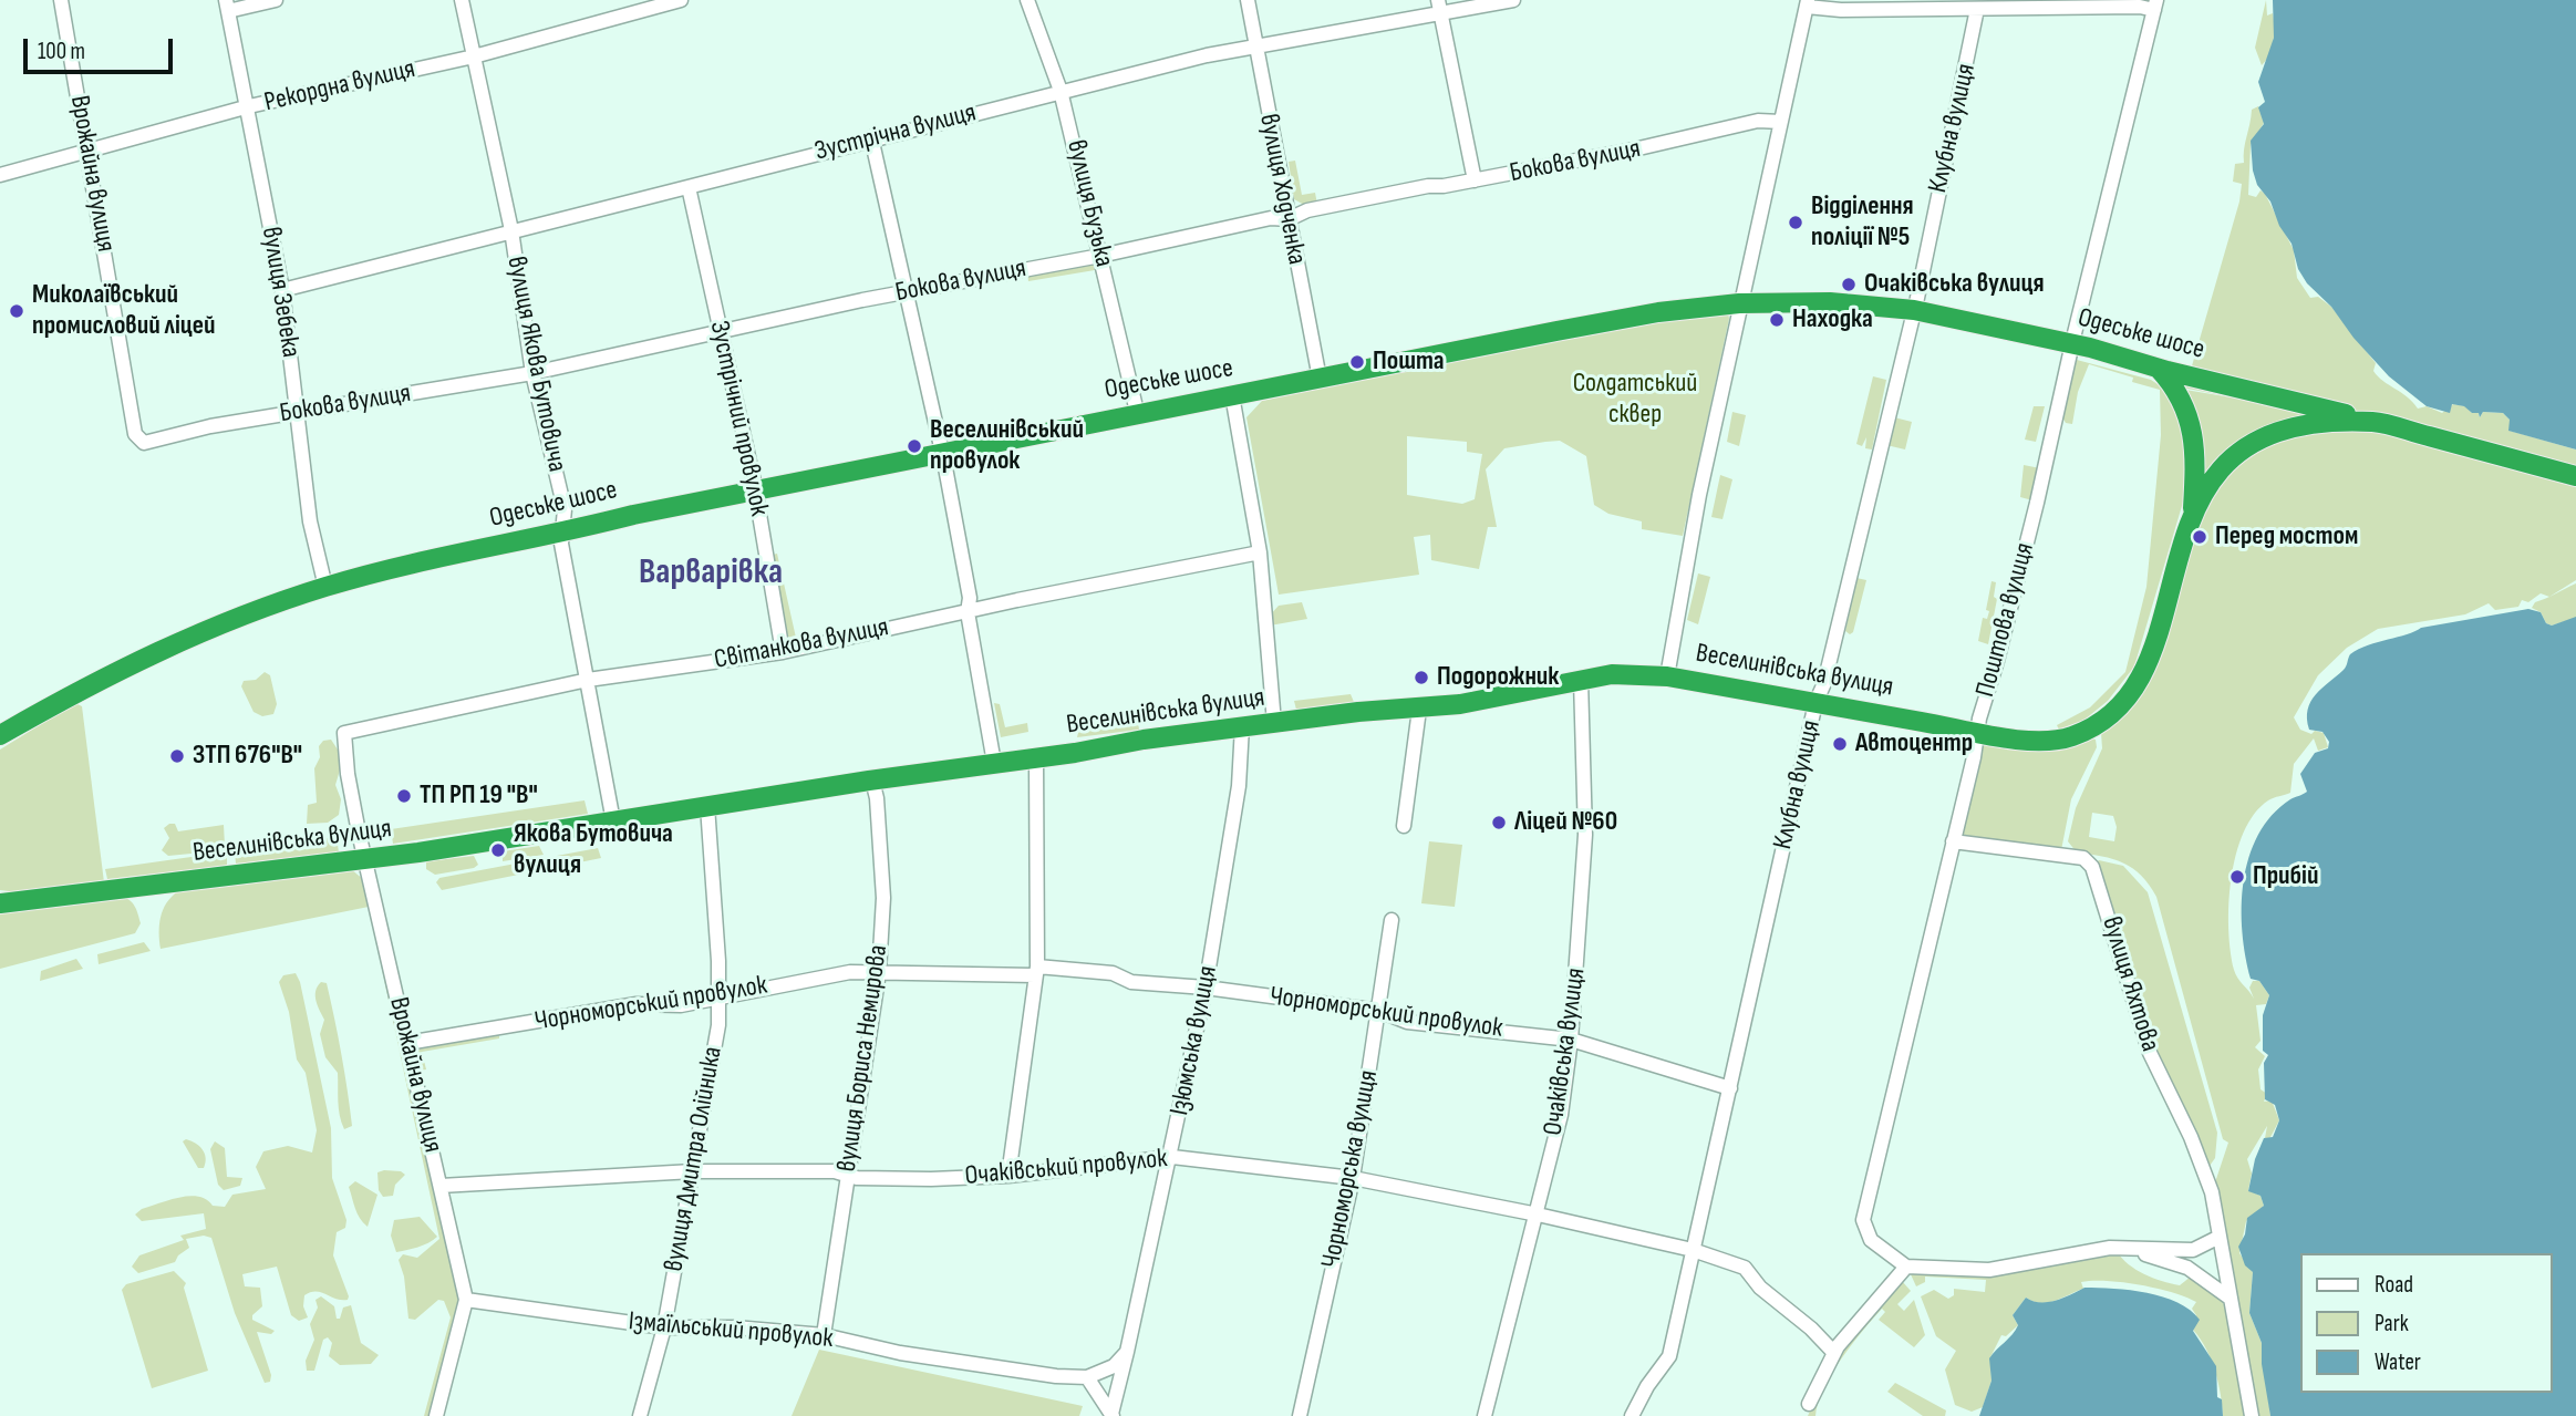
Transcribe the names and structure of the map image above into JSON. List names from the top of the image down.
{
  "streets": {
    "highway": ["Одеське шосе", "Веселинівська вулиця"],
    "street": [
      "Рекордна вулиця",
      "Клубна вулиця",
      "Зустрічна вулиця",
      "Бокова вулиця",
      "Врожайна вулиця",
      "вулиця Ходченка",
      "вулиця Бузька",
      "вулиця Зебека",
      "вулиця Якова Бутовича",
      "Зустрічний провулок",
      "Поштова вулиця",
      "Світанкова вулиця",
      "вулиця Яхтова",
      "Чорноморський провулок",
      "Ізюмська вулиця",
      "Очаківська вулиця",
      "вулиця Бориса Немирова",
      "вулиця Дмитра Олійника",
      "Очаківський провулок",
      "Чорноморська вулиця",
      "Ізмаїльський провулок"
    ]
  },
  "crossings": [
    ["Рекордна вулиця", "Врожайна вулиця"],
    ["Рекордна вулиця", "вулиця Зебека"],
    ["Рекордна вулиця", "вулиця Якова Бутовича"],
    ["Клубна вулиця", "Одеське шосе"],
    ["Клубна вулиця", "Веселинівська вулиця"],
    ["Клубна вулиця", "Чорноморський провулок"],
    ["Клубна вулиця", "Очаківський провулок"],
    ["Зустрічна вулиця", "вулиця Ходченка"],
    ["Зустрічна вулиця", "вулиця Бузька"],
    ["Зустрічна вулиця", "вулиця Зебека"],
    ["Зустрічна вулиця", "вулиця Якова Бутовича"],
    ["Зустрічна вулиця", "Зустрічний провулок"],
    ["Бокова вулиця", "Врожайна вулиця"],
    ["Бокова вулиця", "вулиця Ходченка"],
    ["Бокова вулиця", "вулиця Бузька"],
    ["Бокова вулиця", "вулиця Зебека"],
    ["Бокова вулиця", "вулиця Якова Бутовича"],
    ["Бокова вулиця", "Зустрічний провулок"],
    ["Врожайна вулиця", "Світанкова вулиця"],
    ["Врожайна вулиця", "Веселинівська вулиця"],
    ["Врожайна вулиця", "Чорноморський провулок"],
    ["Врожайна вулиця", "Очаківський провулок"],
    ["Врожайна вулиця", "Ізмаїльський провулок"],
    ["вулиця Ходченка", "Одеське шосе"],
    ["вулиця Бузька", "Одеське шосе"],
    ["вулиця Зебека", "Одеське шосе"],
    ["Одеське шосе", "вулиця Якова Бутовича"],
    ["Одеське шосе", "Зустрічний провулок"],
    ["Одеське шосе", "Поштова вулиця"],
    ["вулиця Якова Бутовича", "Світанкова вулиця"],
    ["вулиця Якова Бутовича", "Веселинівська вулиця"],
    ["Зустрічний провулок", "Світанкова вулиця"],
    ["Поштова вулиця", "Веселинівська вулиця"],
    ["Поштова вулиця", "вулиця Яхтова"],
    ["Веселинівська вулиця", "Ізюмська вулиця"],
    ["Веселинівська вулиця", "Очаківська вулиця"],
    ["Веселинівська вулиця", "вулиця Бориса Немирова"],
    ["Веселинівська вулиця", "вулиця Дмитра Олійника"],
    ["Чорноморський провулок", "Ізюмська вулиця"],
    ["Чорноморський провулок", "Очаківська вулиця"],
    ["Чорноморський провулок", "вулиця Бориса Немирова"],
    ["Чорноморський провулок", "вулиця Дмитра Олійника"],
    ["Чорноморський провулок", "Чорноморська вулиця"],
    ["Ізюмська вулиця", "Очаківський провулок"],
    ["Очаківська вулиця", "Очаківський провулок"],
    ["вулиця Бориса Немирова", "Очаківський провулок"],
    ["вулиця Бориса Немирова", "Ізмаїльський провулок"],
    ["вулиця Дмитра Олійника", "Очаківський провулок"],
    ["вулиця Дмитра Олійника", "Ізмаїльський провулок"],
    ["Очаківський провулок", "Чорноморська вулиця"]
  ],
  "districts": ["Варварівка"],
  "parks": ["Солдатський сквер"],
  "places": [
    "Відділення поліції №5",
    "Очаківська вулиця",
    "Миколаївський промисловий ліцей",
    "Находка",
    "Пошта",
    "Веселинівський провулок",
    "Перед мостом",
    "Подорожник",
    "Автоцентр",
    "ЗТП 676\"В\"",
    "ТП РП 19 \"В\"",
    "Ліцей №60",
    "Якова Бутовича вулиця",
    "Прибій"
  ],
  "legend": ["Road", "Park", "Water"],
  "scale_bar": "100 m"
}
